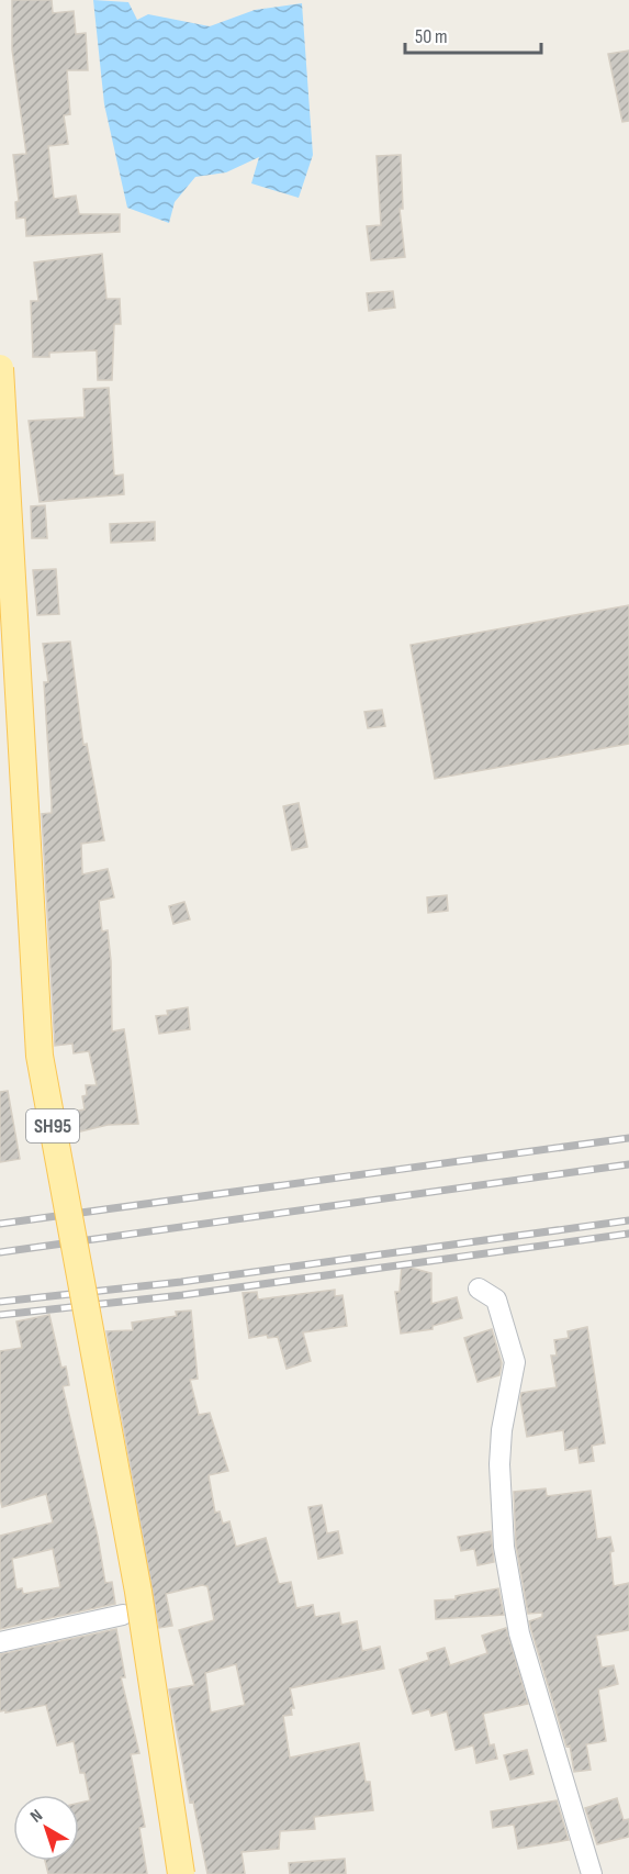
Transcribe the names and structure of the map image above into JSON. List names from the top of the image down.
{
  "streets": {
    "main road": ["SH95"]
  },
  "scale_bar": "50 m",
  "north": "top left"
}
